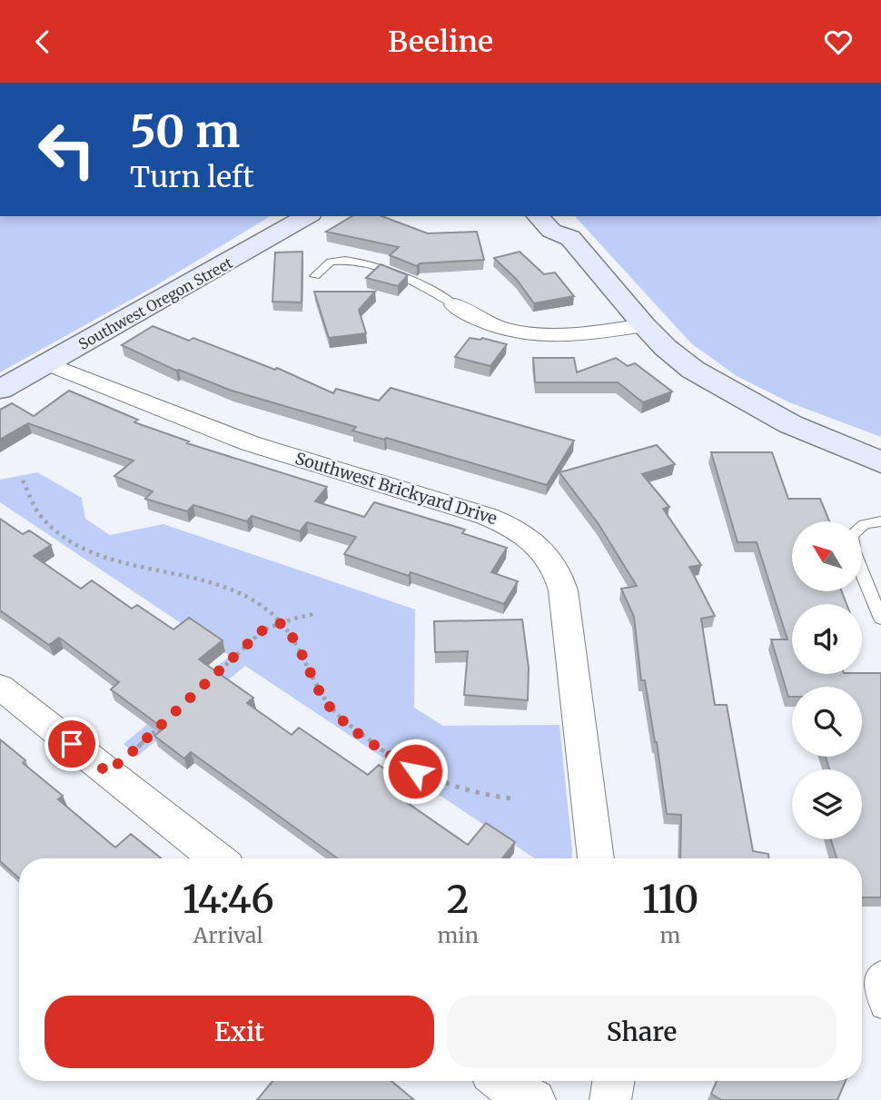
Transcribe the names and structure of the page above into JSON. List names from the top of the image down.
{
  "streets": {
    "main road": ["Southwest Oregon Street"],
    "street": ["Southwest Brickyard Drive"]
  },
  "crossings": [
    ["Southwest Oregon Street", "Southwest Brickyard Drive"]
  ],
  "north": "top left",
  "page": {
    "header": "Beeline",
    "turn": ["50 m", "Turn left"],
    "eta": [
      "14:46",
      "Arrival",
      "2",
      "min",
      "110",
      "m"
    ],
    "buttons": ["Exit", "Share"]
  }
}
